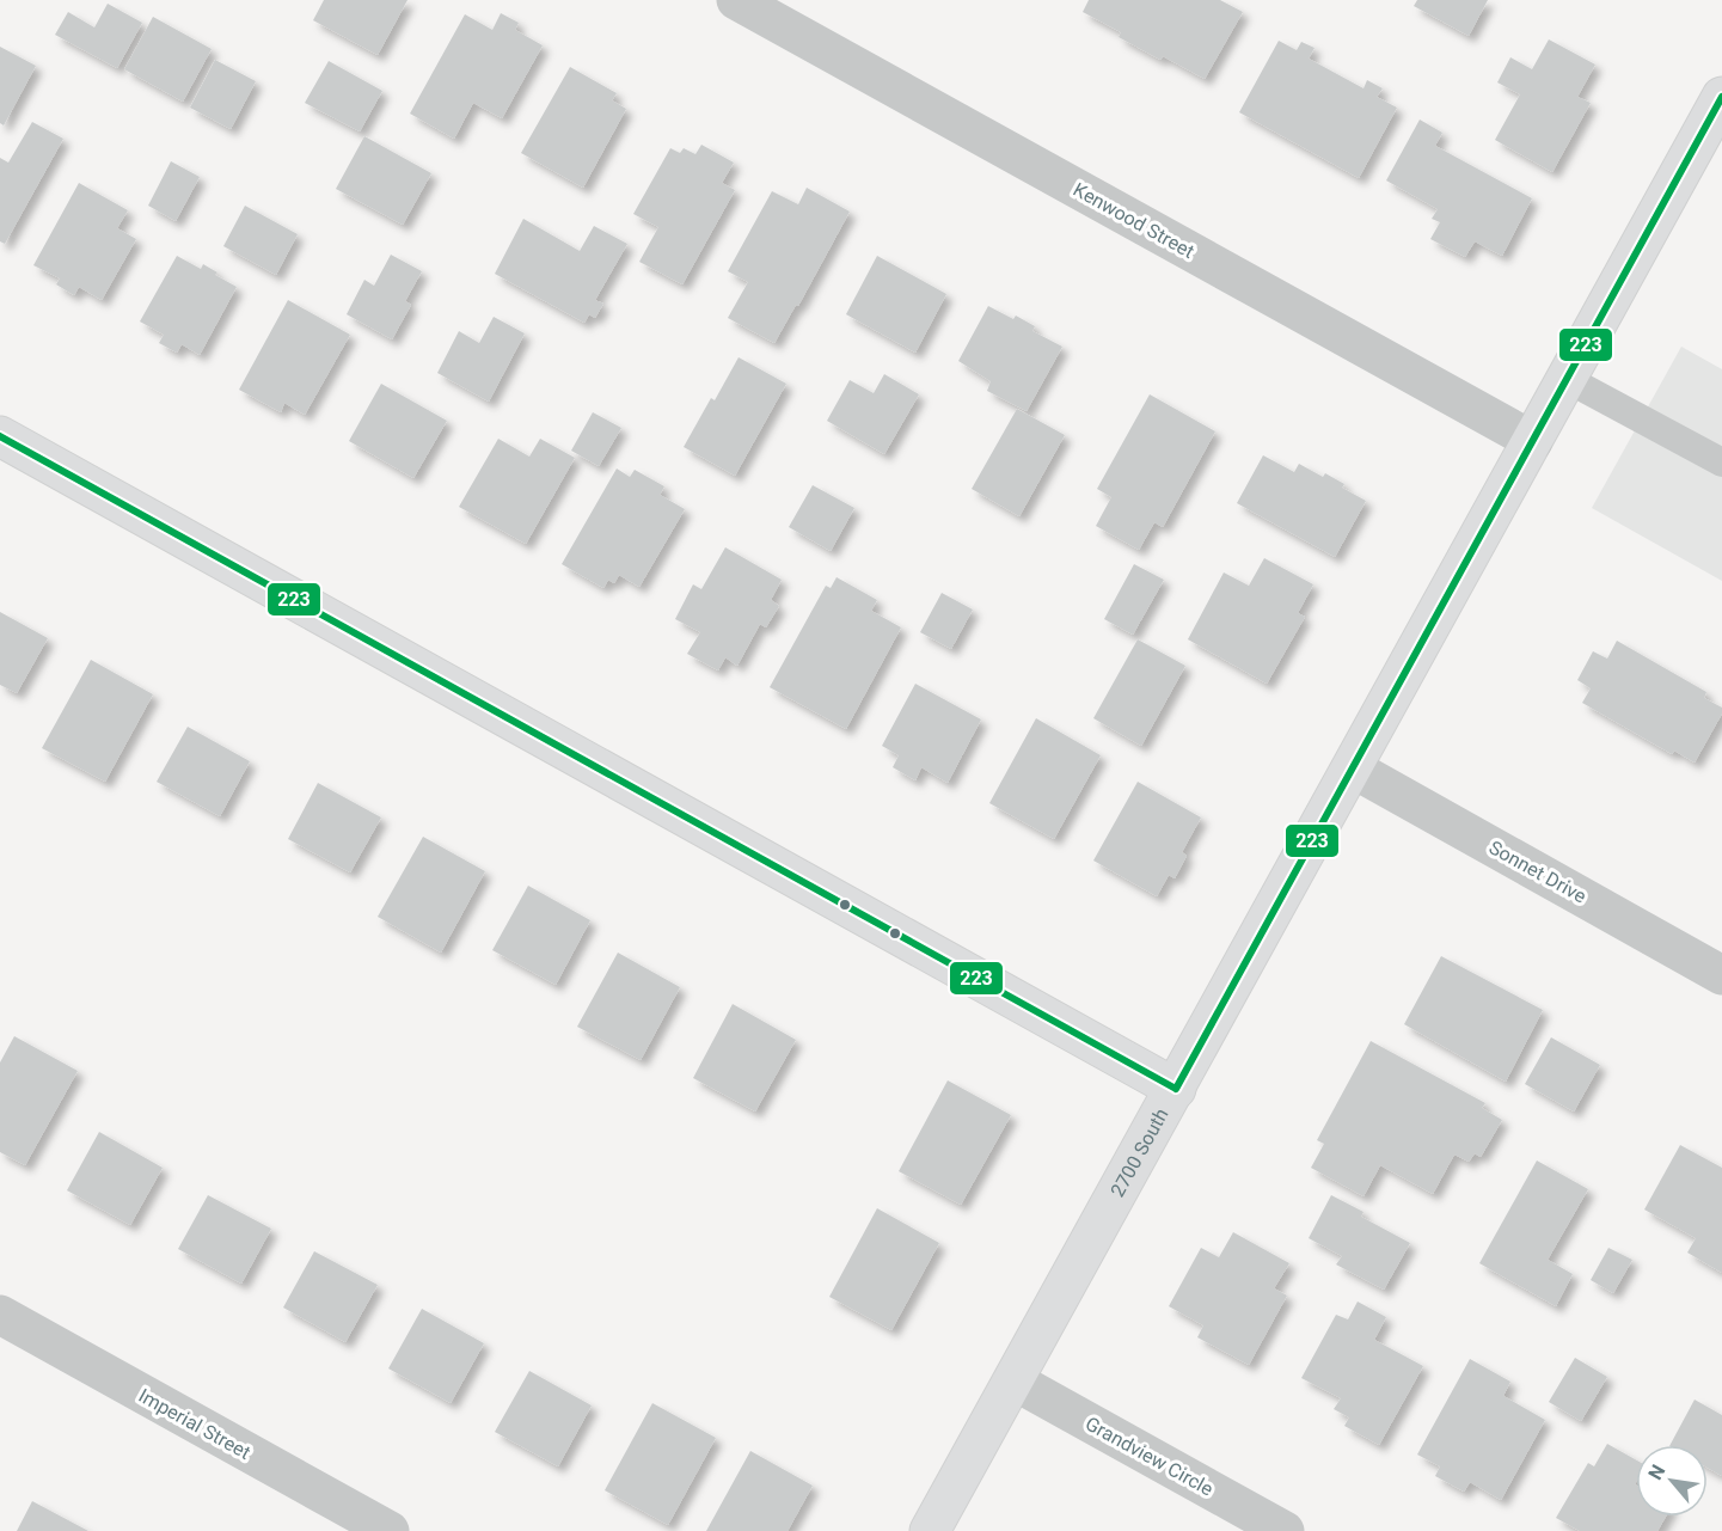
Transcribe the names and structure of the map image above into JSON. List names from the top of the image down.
{
  "streets": {
    "street": [
      "Kenwood Street",
      "Sonnet Drive",
      "2700 South",
      "Imperial Street",
      "Grandview Circle"
    ]
  },
  "crossings": [
    ["Kenwood Street", "2700 South"],
    ["Sonnet Drive", "2700 South"],
    ["2700 South", "Grandview Circle"]
  ],
  "lines": ["transit line 223"],
  "north": "top left"
}
